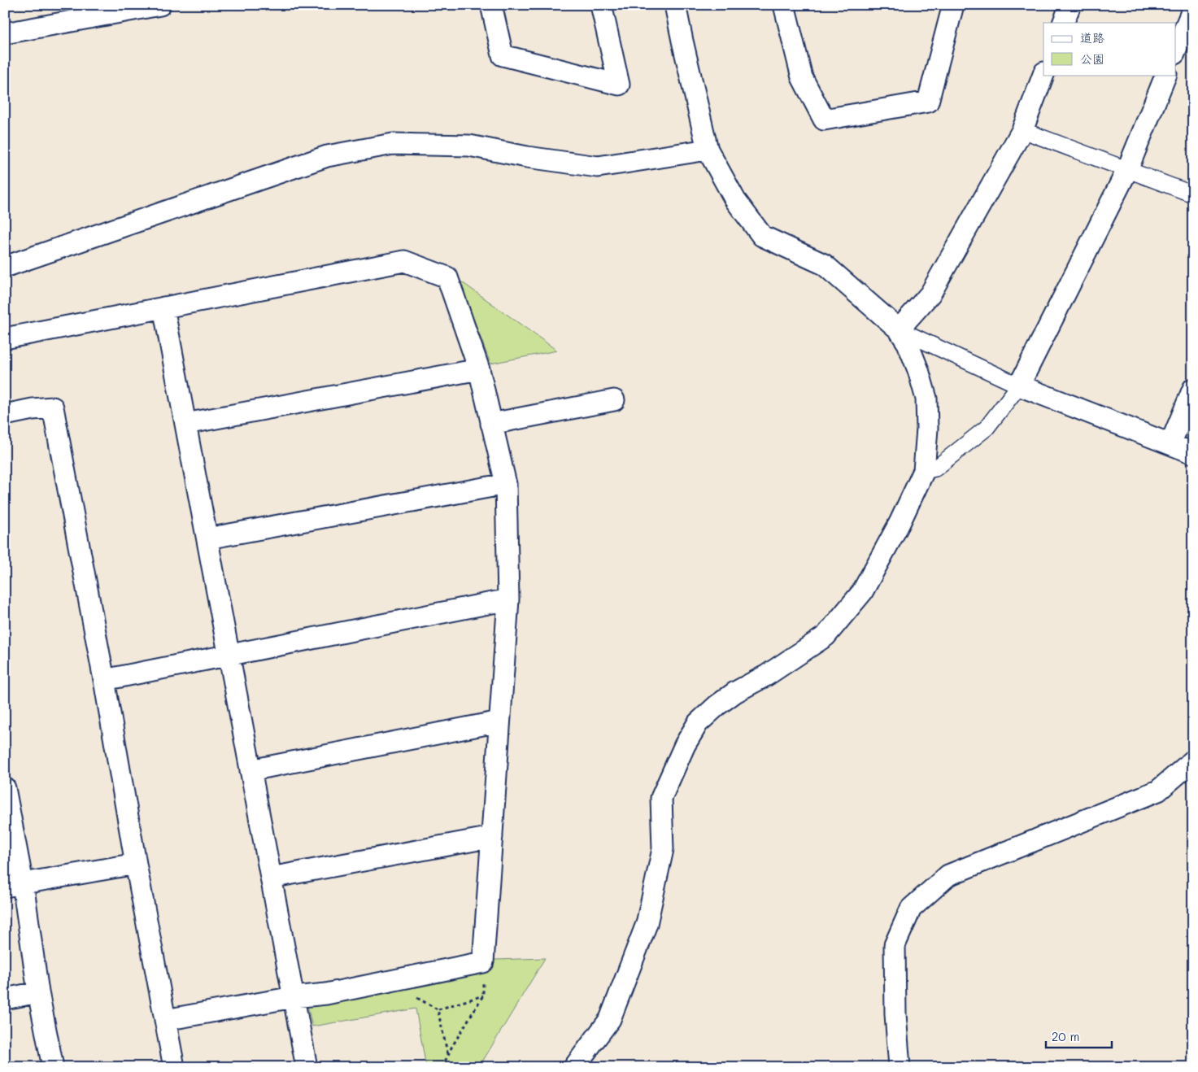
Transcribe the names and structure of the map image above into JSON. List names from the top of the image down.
{
  "legend": ["道路", "公園"],
  "scale_bar": "20 m"
}
